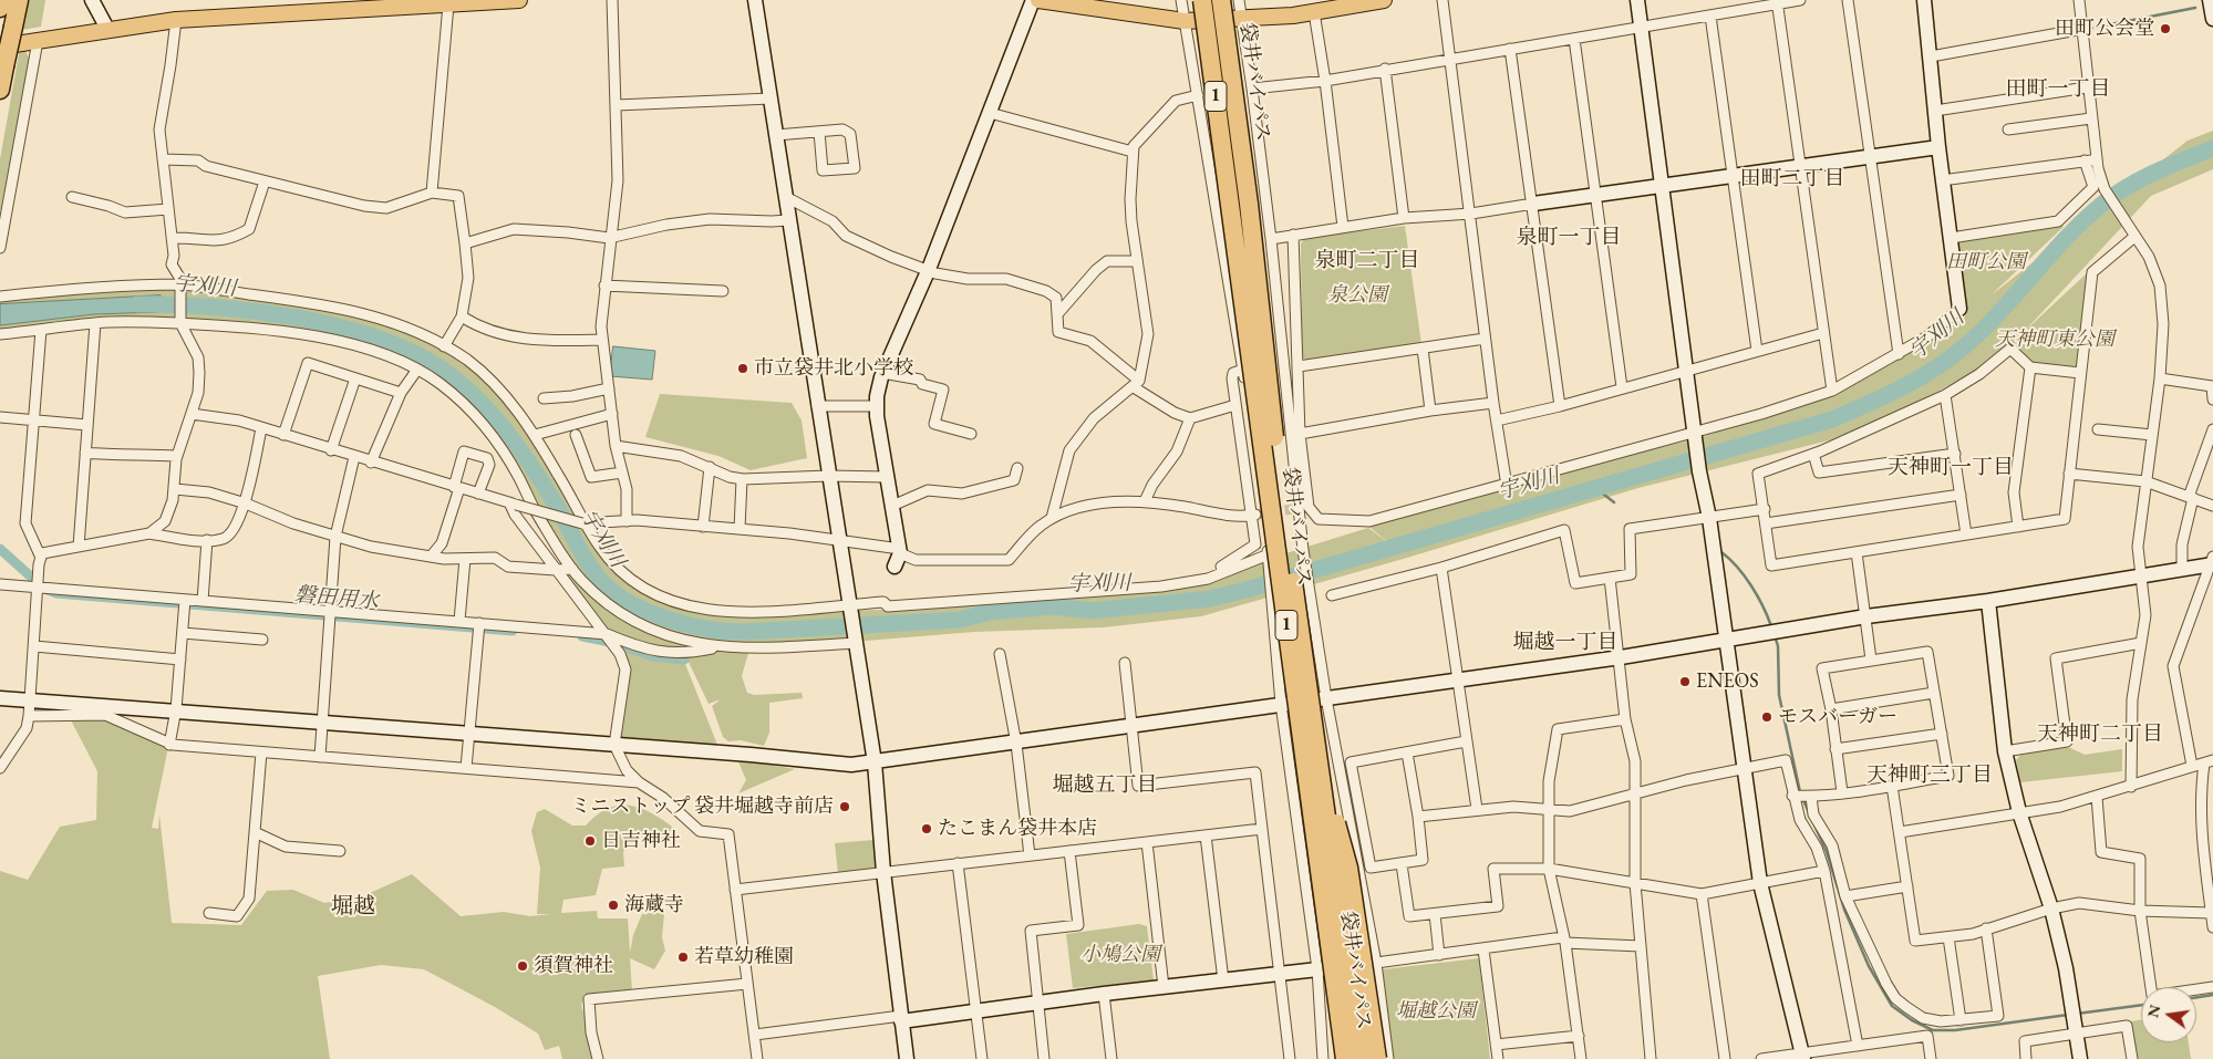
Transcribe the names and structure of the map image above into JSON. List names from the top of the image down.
{
  "streets": {
    "highway": ["袋井バイパス", "1"]
  },
  "districts": [
    "田町一丁目",
    "田町二丁目",
    "泉町一丁目",
    "泉町二丁目",
    "天神町一丁目",
    "堀越一丁目",
    "天神町二丁目",
    "天神町三丁目",
    "堀越五丁目",
    "堀越"
  ],
  "water": ["宇刈川", "磐田用水"],
  "parks": [
    "田町公園",
    "泉公園",
    "天神町東公園",
    "小鳩公園",
    "堀越公園"
  ],
  "places": [
    "田町公会堂",
    "市立袋井北小学校",
    "ENEOS",
    "モスバーガー",
    "ミニストップ 袋井堀越寺前店",
    "たこまん袋井本店",
    "日吉神社",
    "海蔵寺",
    "若草幼稚園",
    "須賀神社"
  ],
  "north": "left"
}
